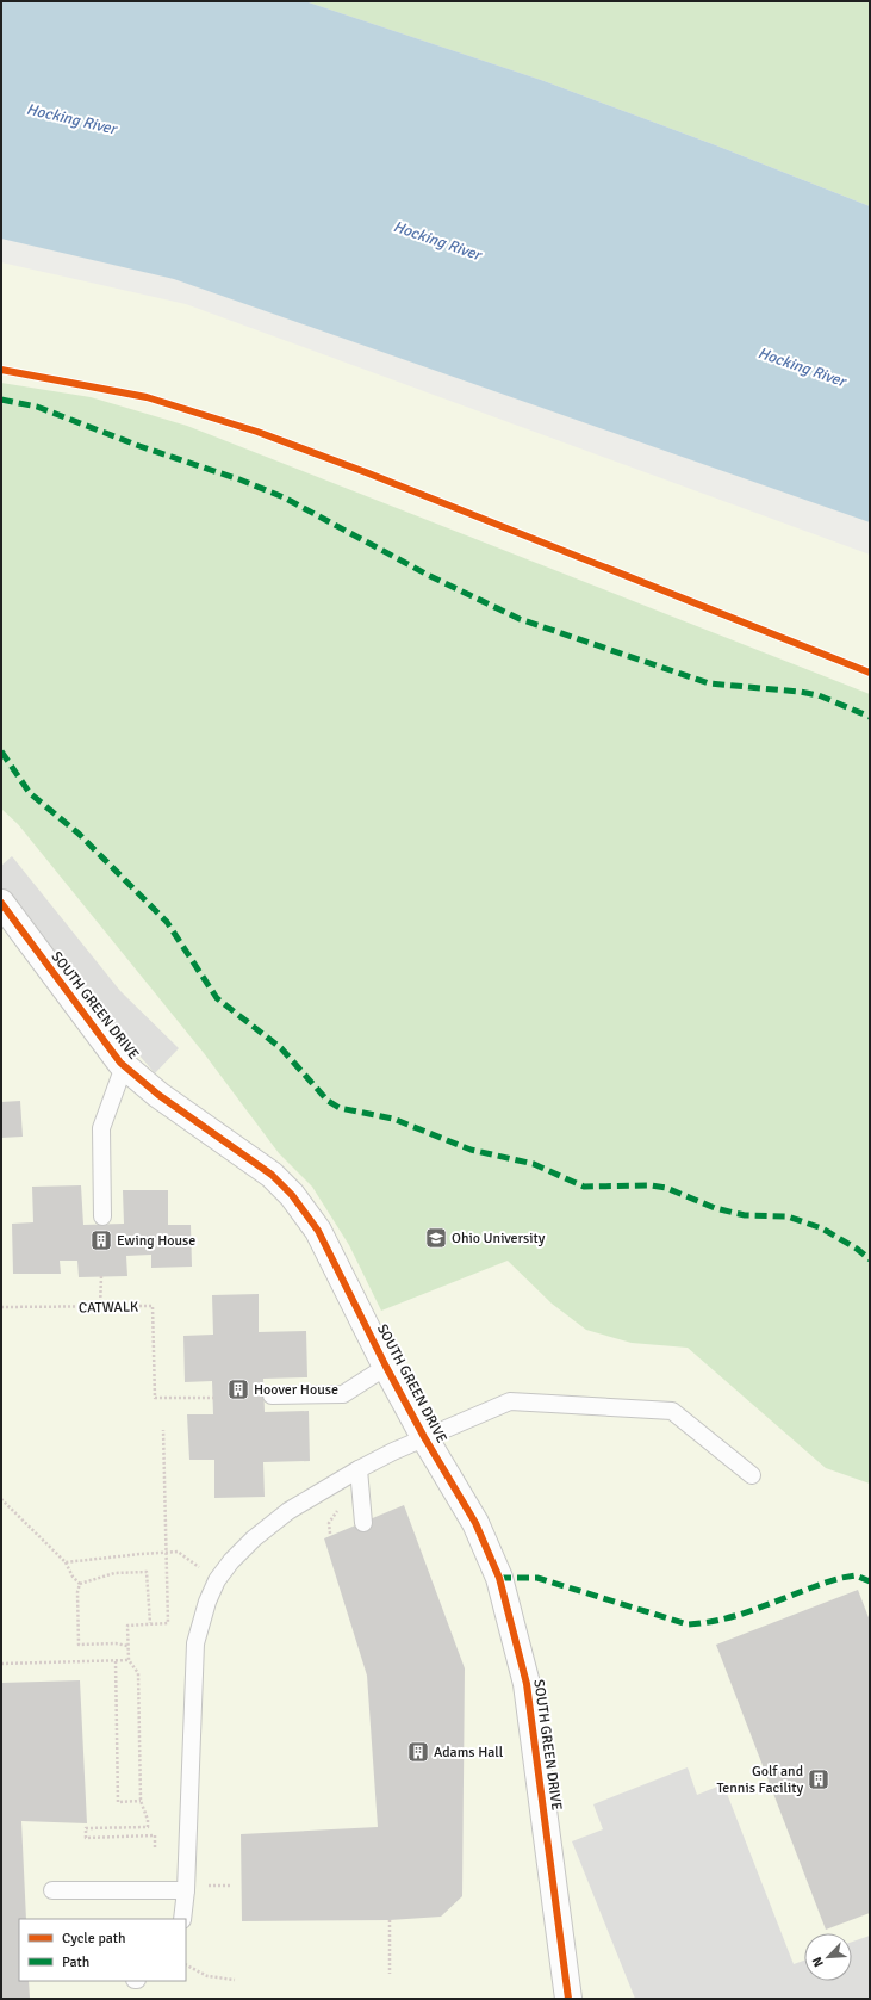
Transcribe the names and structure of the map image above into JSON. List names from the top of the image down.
{
  "streets": {
    "street": ["SOUTH GREEN DRIVE"],
    "path": ["CATWALK"]
  },
  "water": ["Hocking River"],
  "places": {
    "school or university": ["Ohio University"],
    "building": [
      "Ewing House",
      "Hoover House",
      "Adams Hall",
      "Golf and Tennis Facility"
    ]
  },
  "legend": ["Cycle path", "Path"],
  "north": "bottom left"
}
